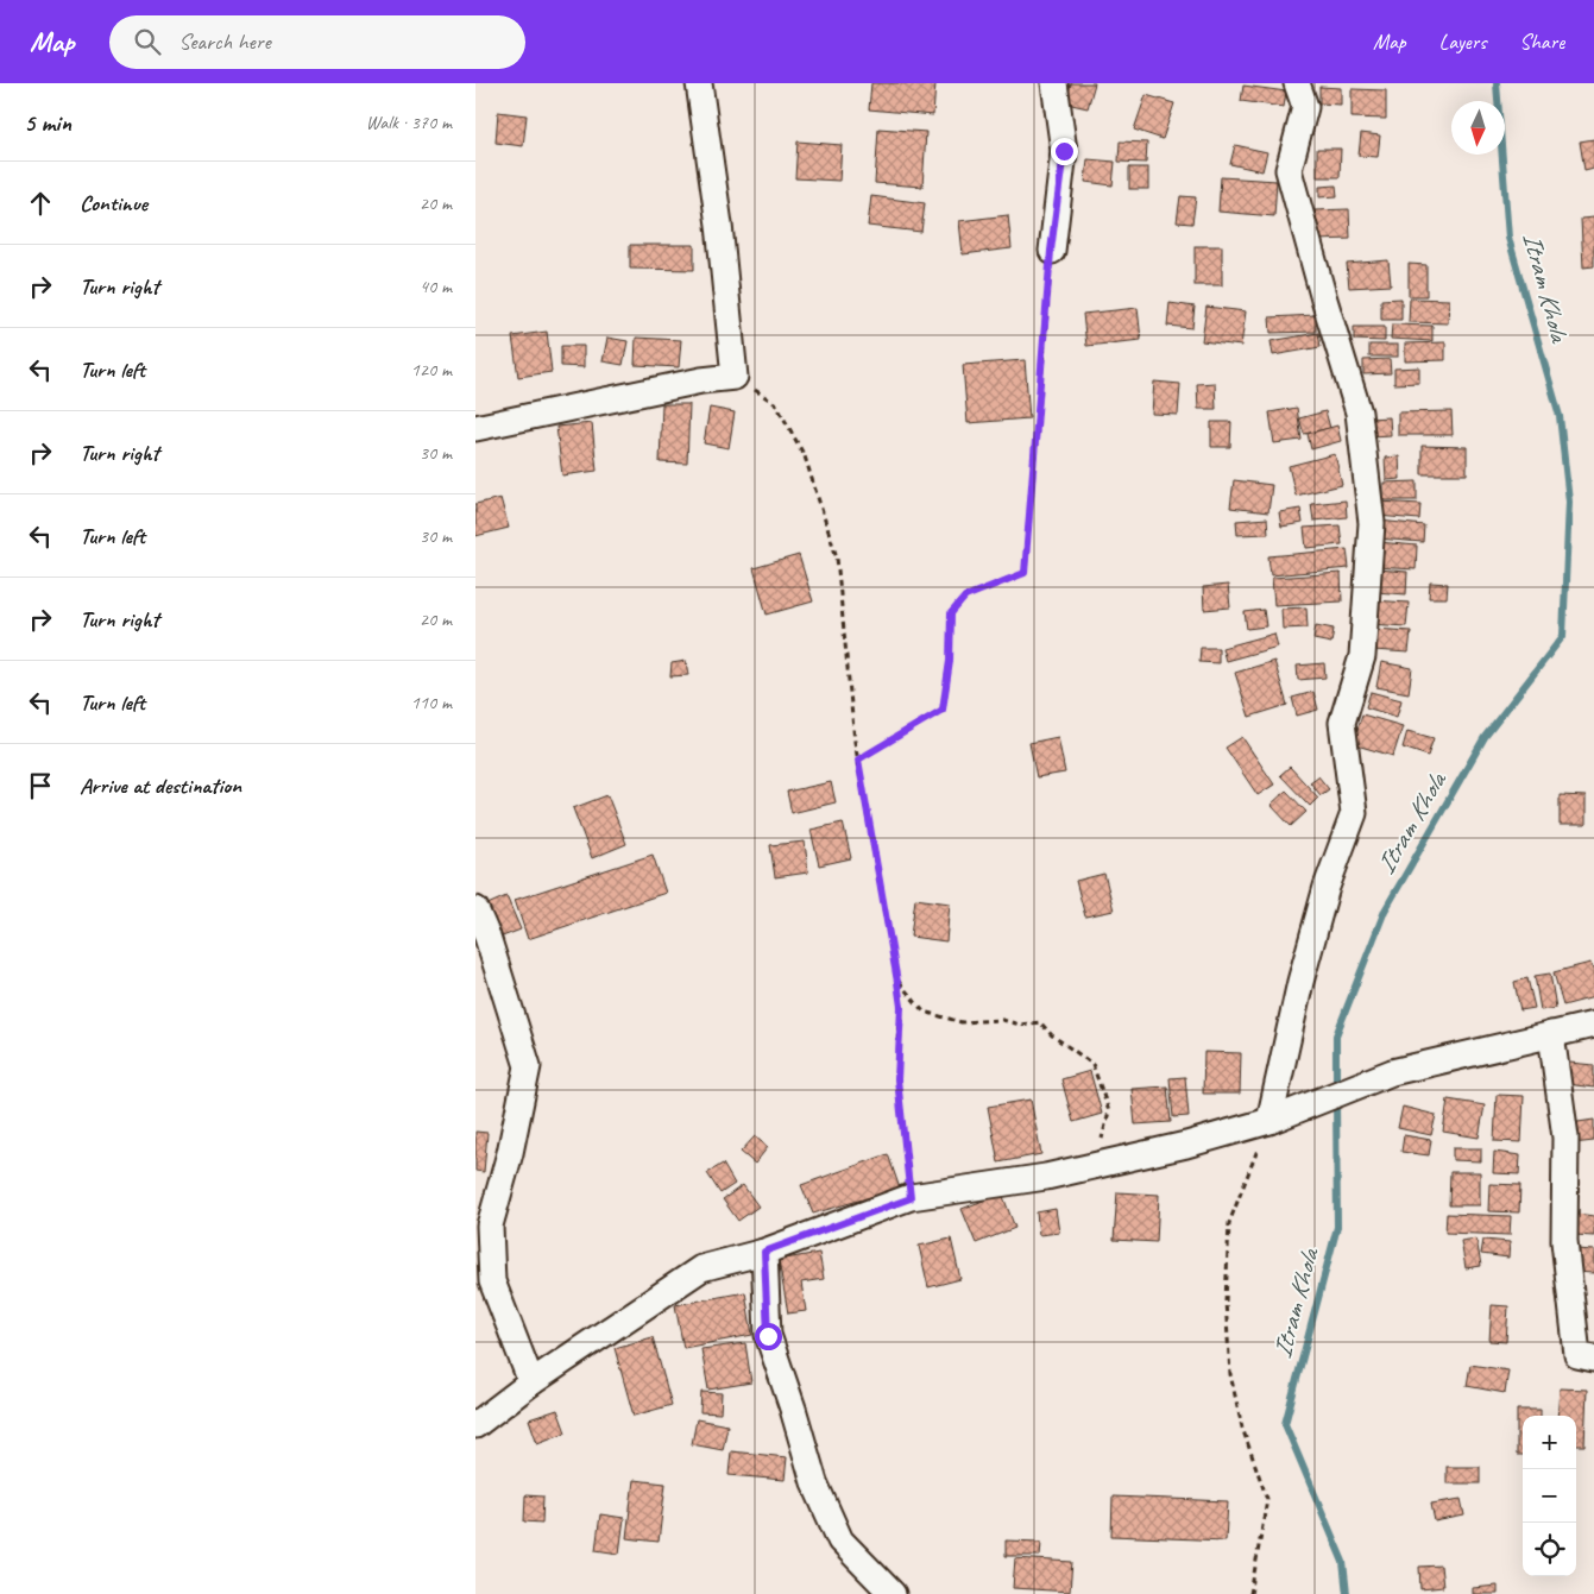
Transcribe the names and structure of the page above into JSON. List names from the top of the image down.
{
  "water": ["Itram Khola"],
  "north": "bottom",
  "page": {
    "header": "Map",
    "search": "Search here",
    "nav": ["Map", "Layers", "Share"],
    "heading": ["5 min", "Walk · 370 m"],
    "list": [
      ["Continue", "20 m"],
      ["Turn right", "40 m"],
      ["Turn left", "120 m"],
      ["Turn right", "30 m"],
      ["Turn left", "30 m"],
      ["Turn right", "20 m"],
      ["Turn left", "110 m"],
      "Arrive at destination"
    ],
    "map_buttons": ["+", "−"]
  }
}
